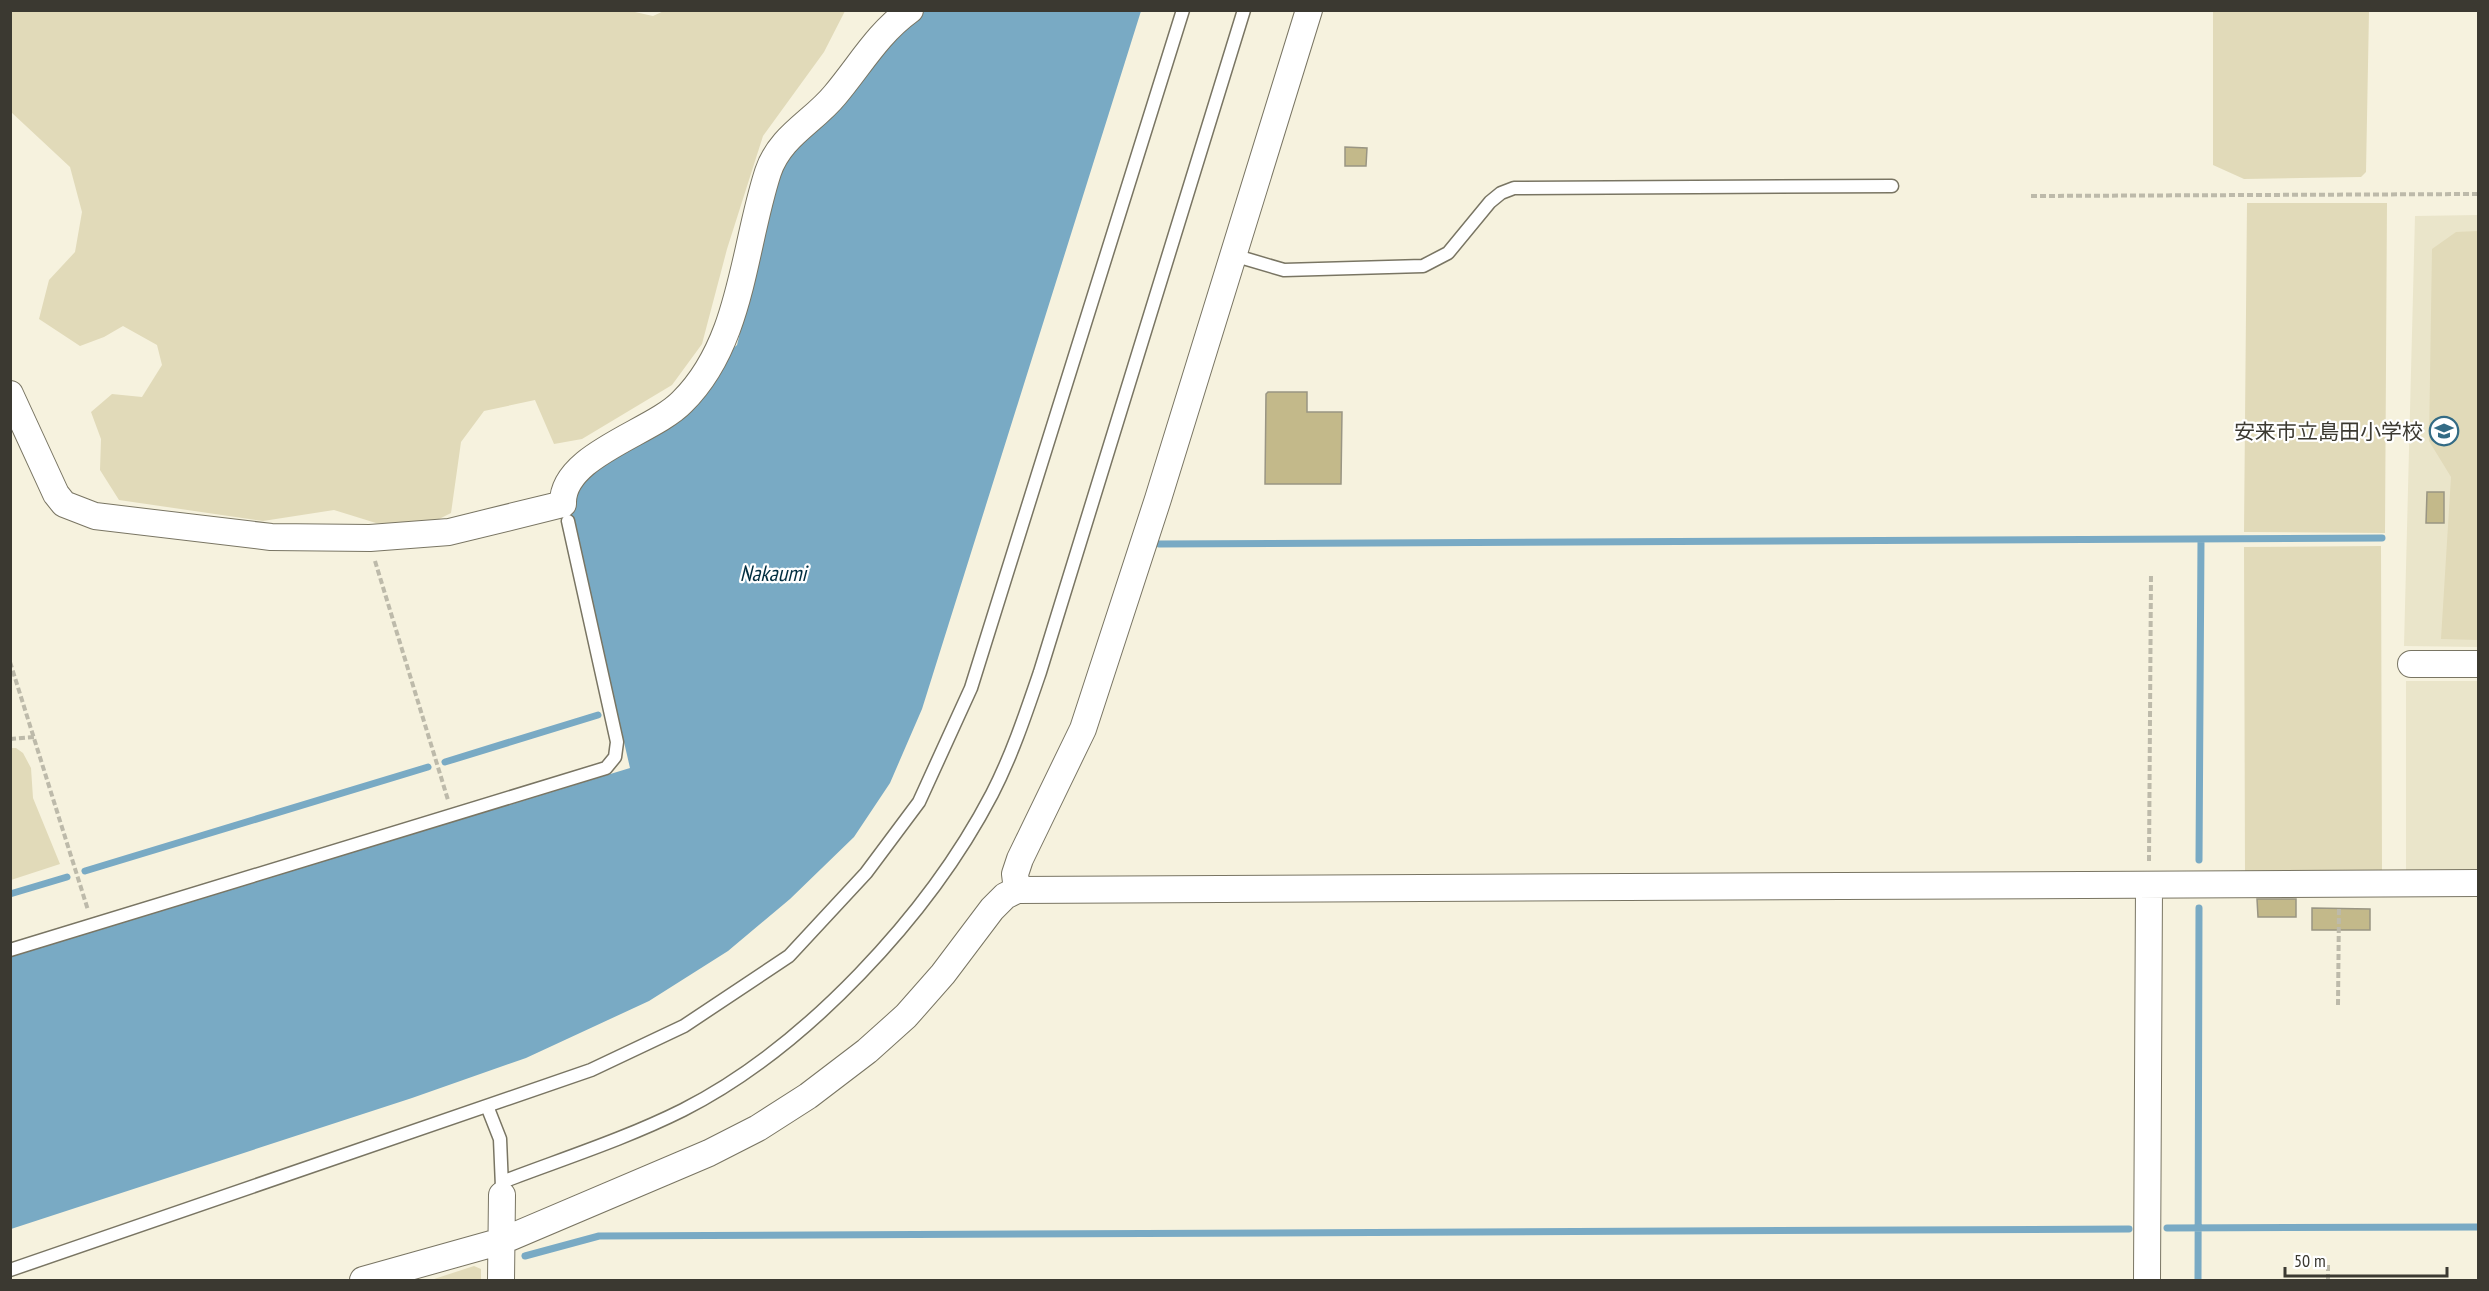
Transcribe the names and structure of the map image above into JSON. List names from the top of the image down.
{
  "water": ["Nakaumi"],
  "places": {
    "school or university": ["安来市立島田小学校"]
  },
  "scale_bar": "50 m"
}
